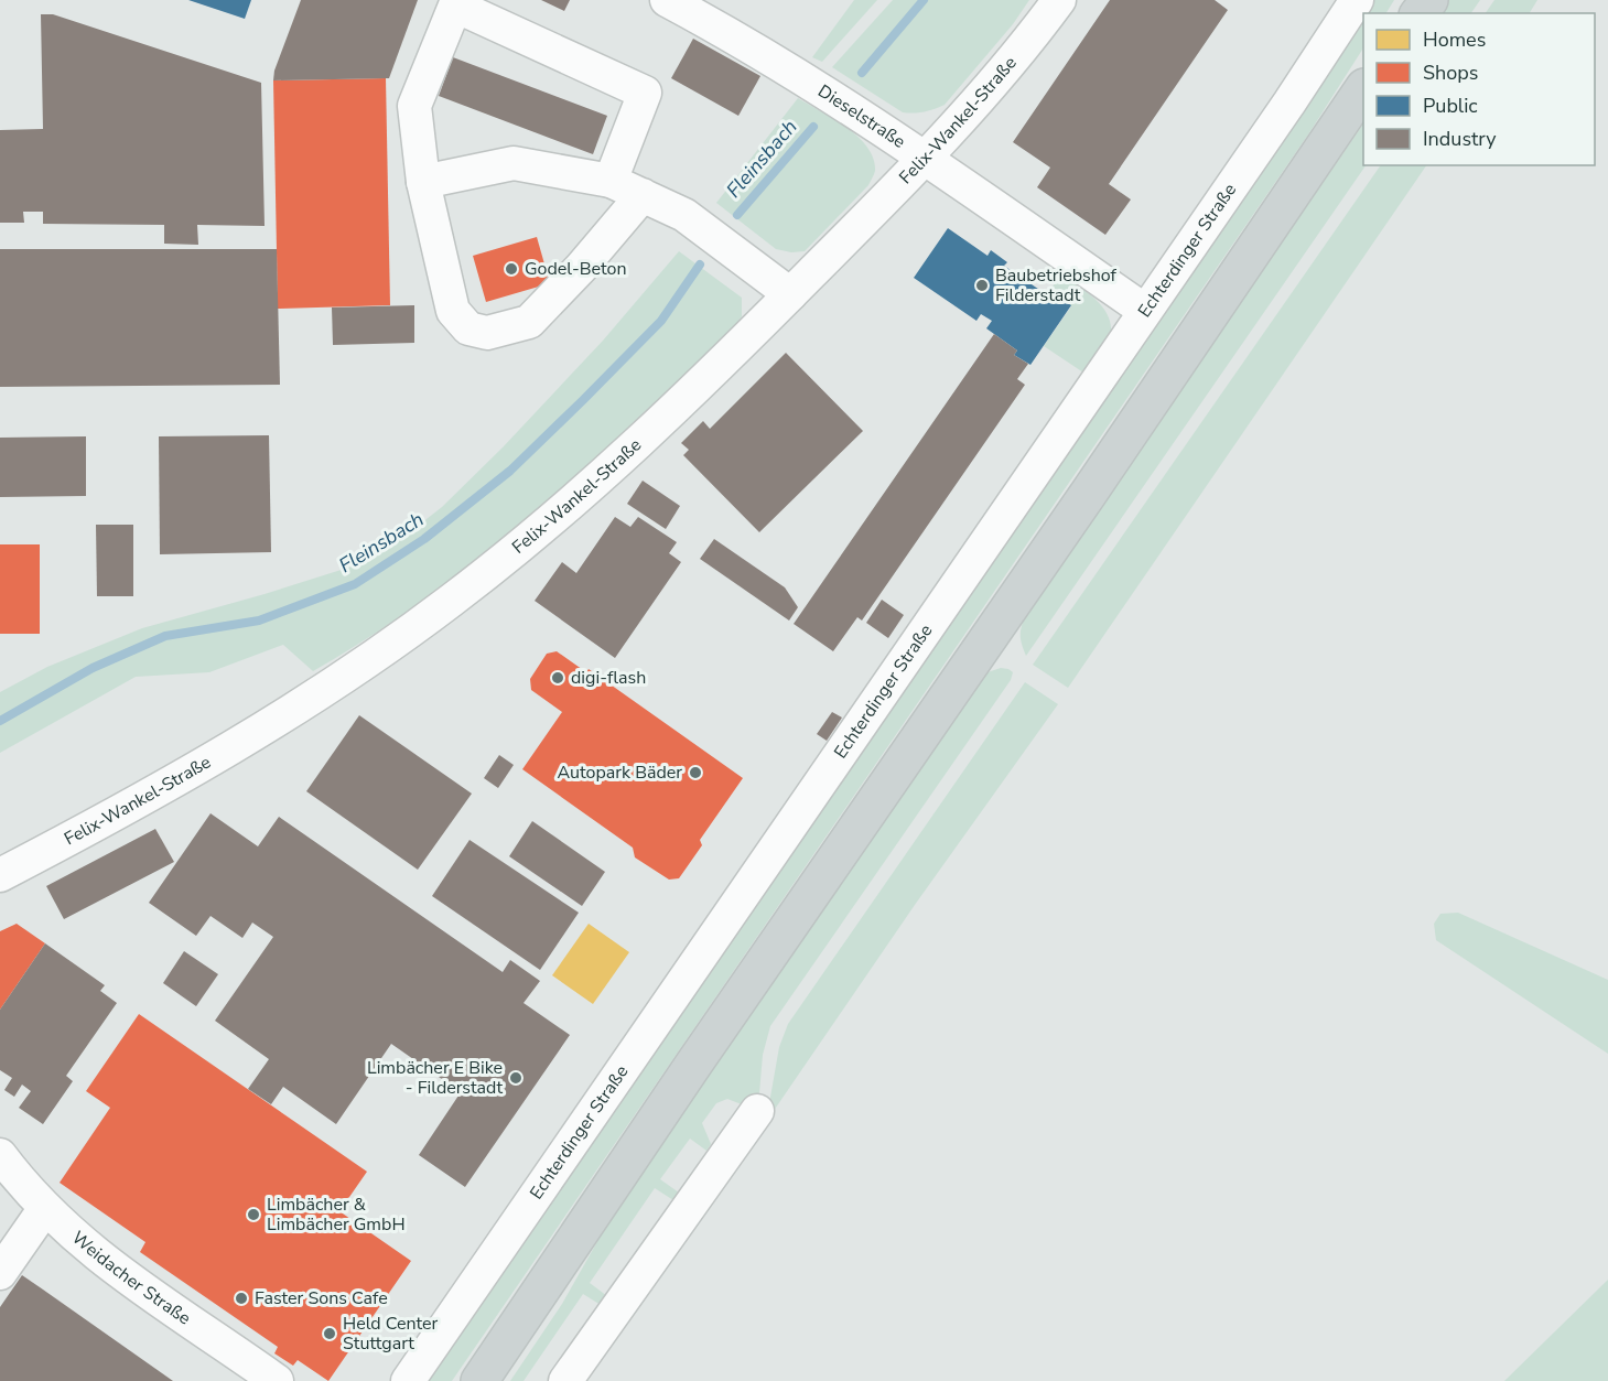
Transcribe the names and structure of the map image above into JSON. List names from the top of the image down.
{
  "streets": {
    "street": [
      "Dieselstraße",
      "Felix-Wankel-Straße",
      "Echterdinger Straße",
      "Weidacher Straße"
    ]
  },
  "crossings": [
    ["Dieselstraße", "Felix-Wankel-Straße"],
    ["Dieselstraße", "Echterdinger Straße"]
  ],
  "water": ["Fleinsbach"],
  "places": [
    "Godel-Beton",
    "Baubetriebshof Filderstadt",
    "digi-flash",
    "Autopark Bäder",
    "Limbächer E Bike - Filderstadt",
    "Limbächer & Limbächer GmbH",
    "Faster Sons Cafe",
    "Held Center Stuttgart"
  ],
  "legend": [
    "Homes",
    "Shops",
    "Public",
    "Industry"
  ]
}
